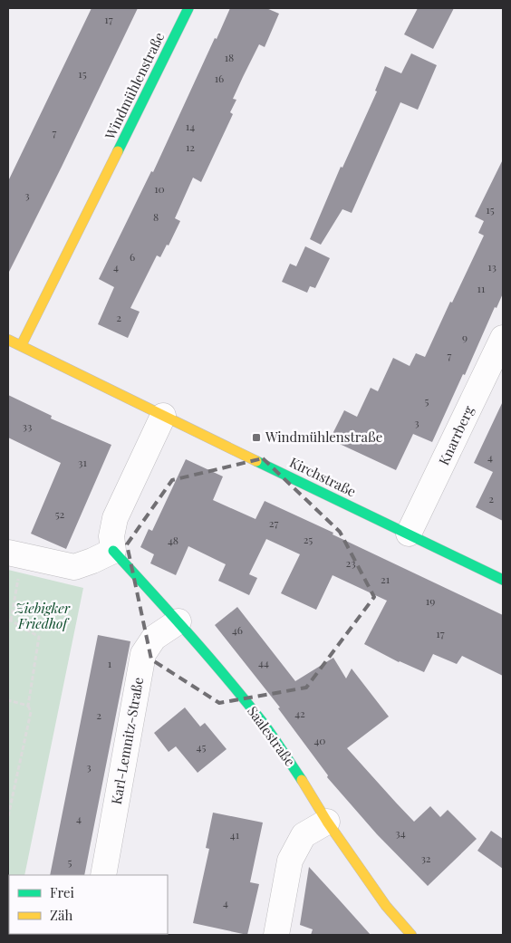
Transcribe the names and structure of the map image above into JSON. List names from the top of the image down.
{
  "streets": {
    "street": [
      "Windmühlenstraße",
      "Knarrberg",
      "Kirchstraße",
      "Saalestraße",
      "Karl-Lemnitz-Straße"
    ]
  },
  "crossings": [
    ["Windmühlenstraße", "Kirchstraße"],
    ["Knarrberg", "Kirchstraße"],
    ["Saalestraße", "Karl-Lemnitz-Straße"]
  ],
  "parks": ["Ziebigker Friedhof"],
  "places": {
    "transit": ["Windmühlenstraße"]
  },
  "house_numbers": [
    "17",
    "18",
    "15",
    "16",
    "14",
    "7",
    "12",
    "10",
    "3",
    "15",
    "8",
    "6",
    "4",
    "13",
    "11",
    "2",
    "9",
    "7",
    "5",
    "3",
    "33",
    "4",
    "31",
    "2",
    "52",
    "27",
    "25",
    "48",
    "23",
    "21",
    "19",
    "46",
    "17",
    "44",
    "1",
    "42",
    "2",
    "40",
    "45",
    "3",
    "4",
    "34",
    "41",
    "32",
    "5",
    "4"
  ],
  "legend": ["Frei", "Zäh"]
}
